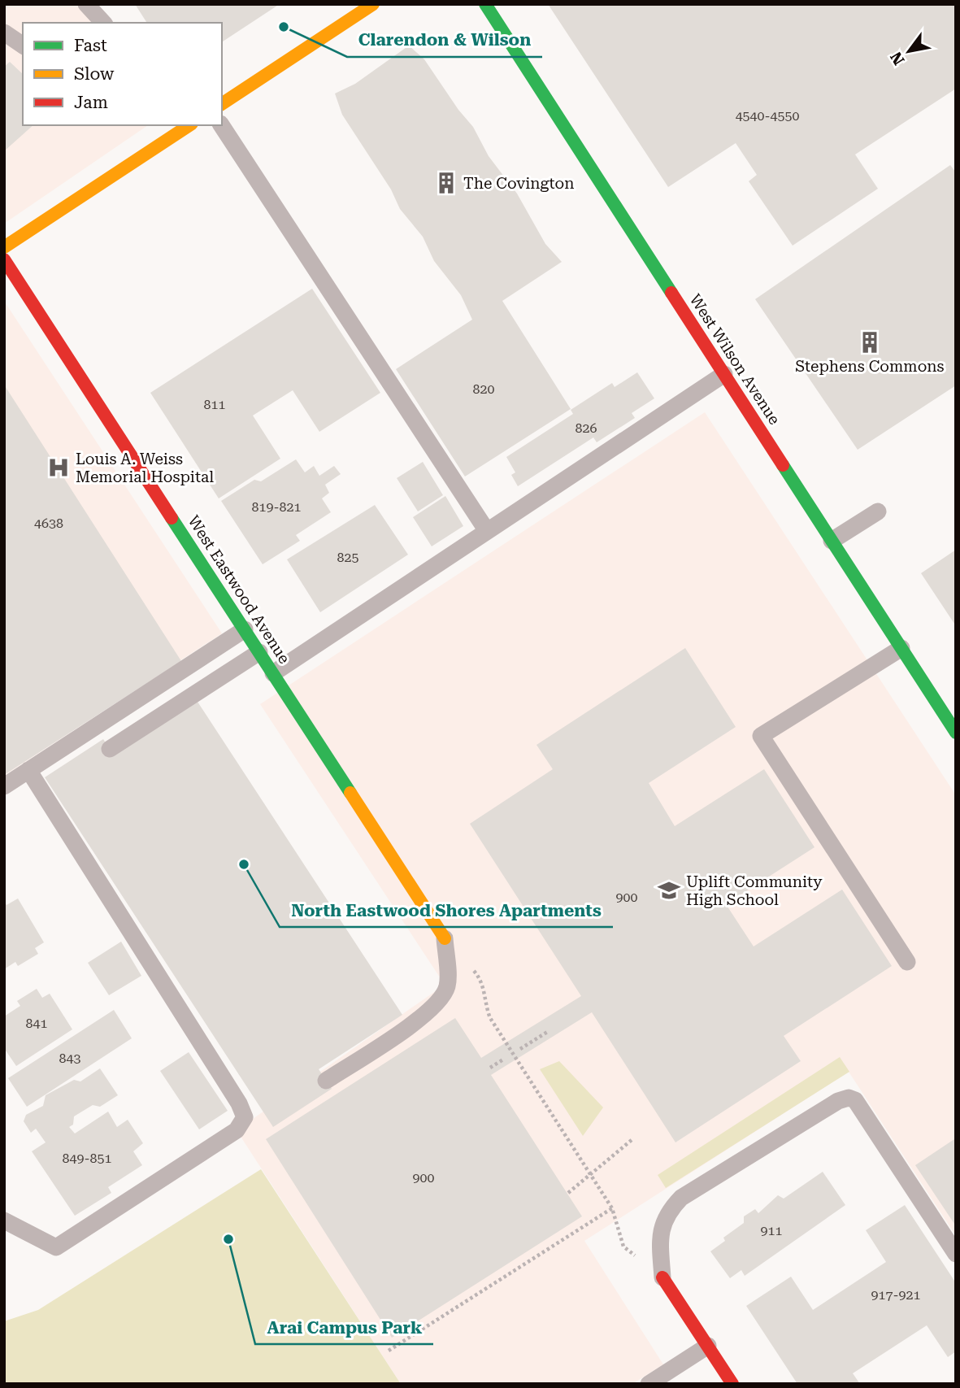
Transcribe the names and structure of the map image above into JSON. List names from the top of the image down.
{
  "streets": {
    "street": ["West Wilson Avenue", "West Eastwood Avenue"]
  },
  "places": {
    "other": ["Clarendon & Wilson", "North Eastwood Shores Apartments", "Arai Campus Park"],
    "building": ["The Covington", "Stephens Commons"],
    "hospital": ["Louis A. Weiss Memorial Hospital"],
    "school or university": ["Uplift Community High School"]
  },
  "house_numbers": [
    "4540-4550",
    "820",
    "811",
    "826",
    "819-821",
    "4638",
    "825",
    "900",
    "841",
    "843",
    "849-851",
    "900",
    "911",
    "917-921"
  ],
  "legend": ["Fast", "Slow", "Jam"],
  "north": "bottom left"
}
